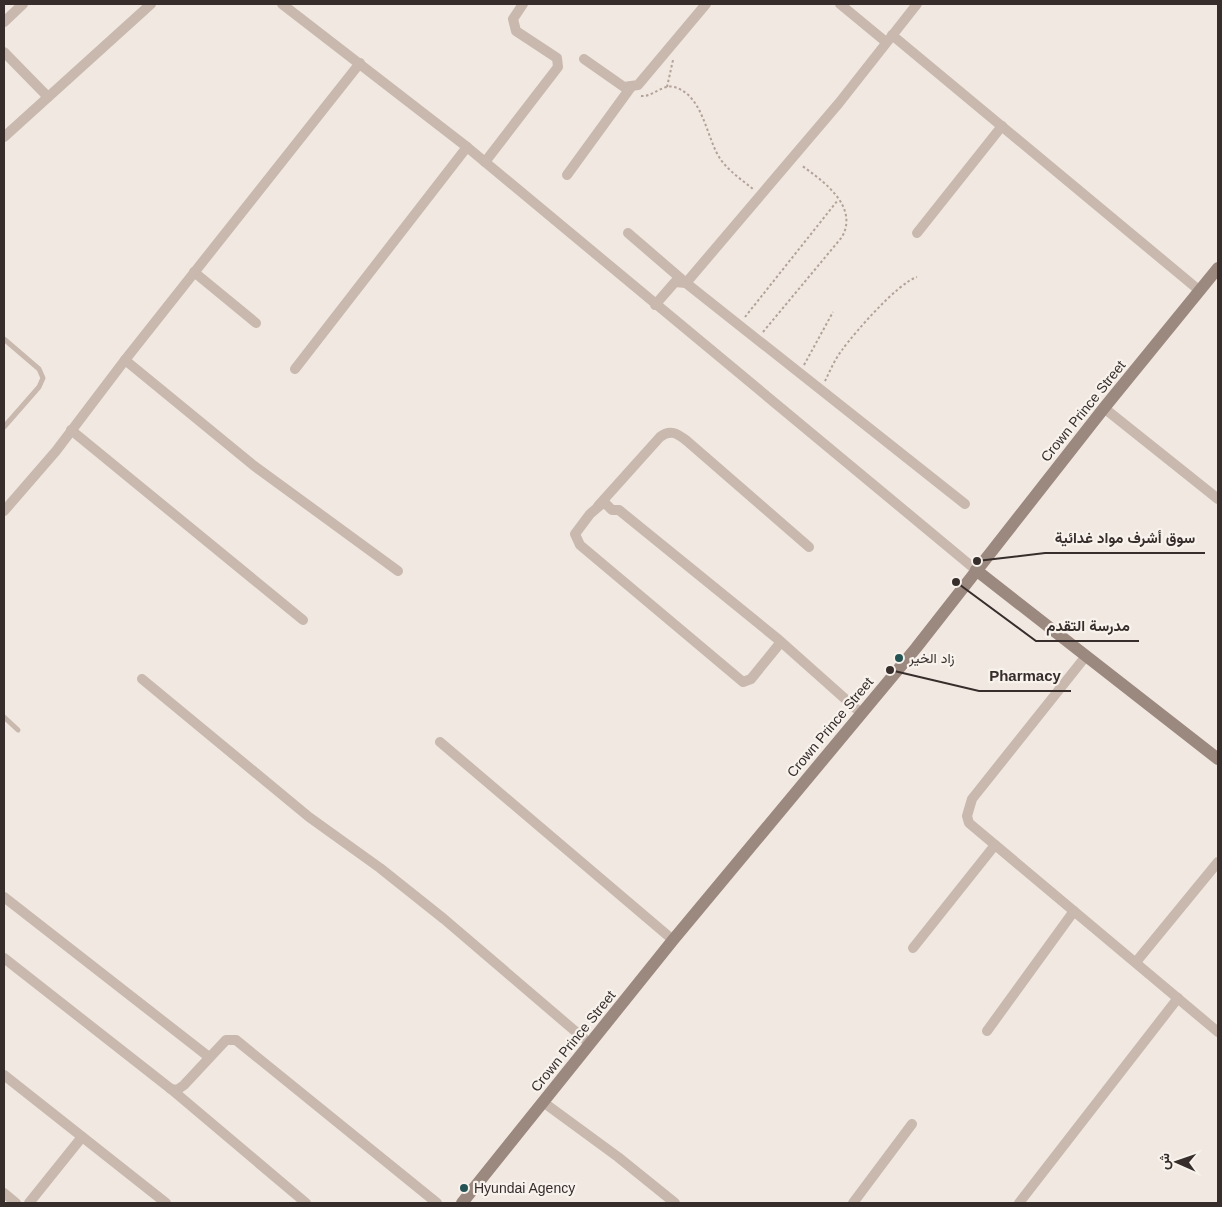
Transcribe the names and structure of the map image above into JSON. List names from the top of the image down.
{
  "streets": {
    "main road": ["Crown Prince Street"]
  },
  "places": [
    "سوق أشرف مواد غدائية",
    "مدرسة التقدم",
    "زاد الخير",
    "Pharmacy",
    "Hyundai Agency"
  ],
  "north": "left"
}
